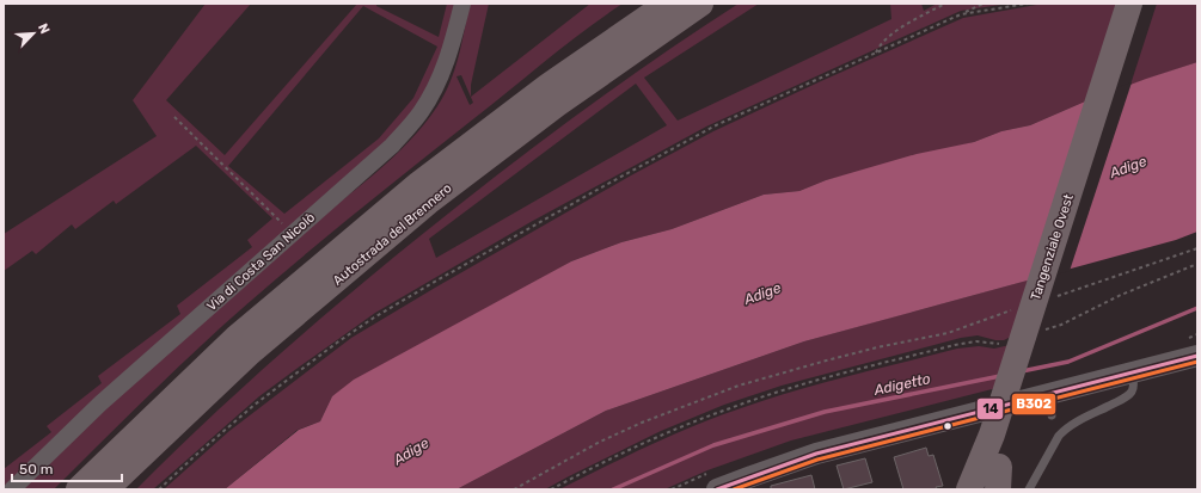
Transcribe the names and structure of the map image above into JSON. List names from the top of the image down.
{
  "streets": {
    "highway": ["Autostrada del Brennero", "Tangenziale Ovest"],
    "street": ["Via di Costa San Nicolò"]
  },
  "water": ["Adige", "Adigetto"],
  "lines": ["transit line 14", "transit line B302"],
  "scale_bar": "50 m",
  "north": "top right"
}
